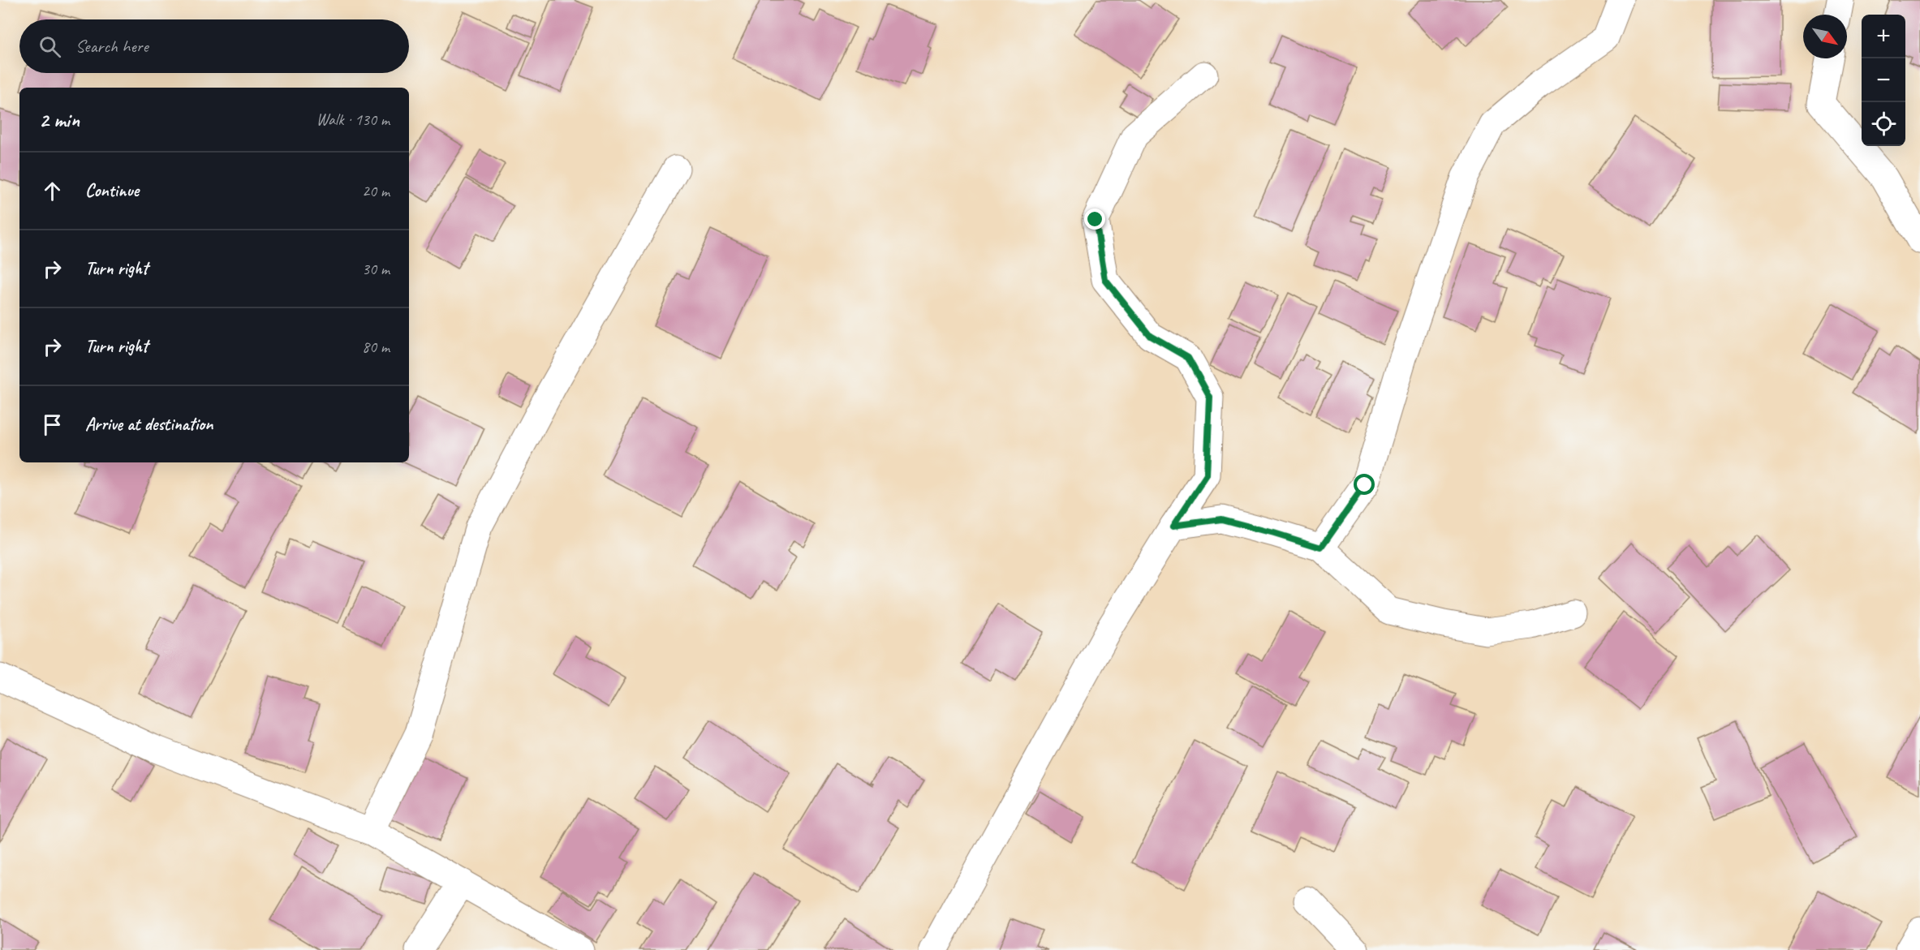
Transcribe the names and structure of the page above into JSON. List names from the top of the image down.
{
  "north": "bottom right",
  "page": {
    "map_buttons": ["+", "−"],
    "search": "Search here",
    "heading": ["2 min", "Walk · 130 m"],
    "list": [
      ["Continue", "20 m"],
      ["Turn right", "30 m"],
      ["Turn right", "80 m"],
      "Arrive at destination"
    ]
  }
}
